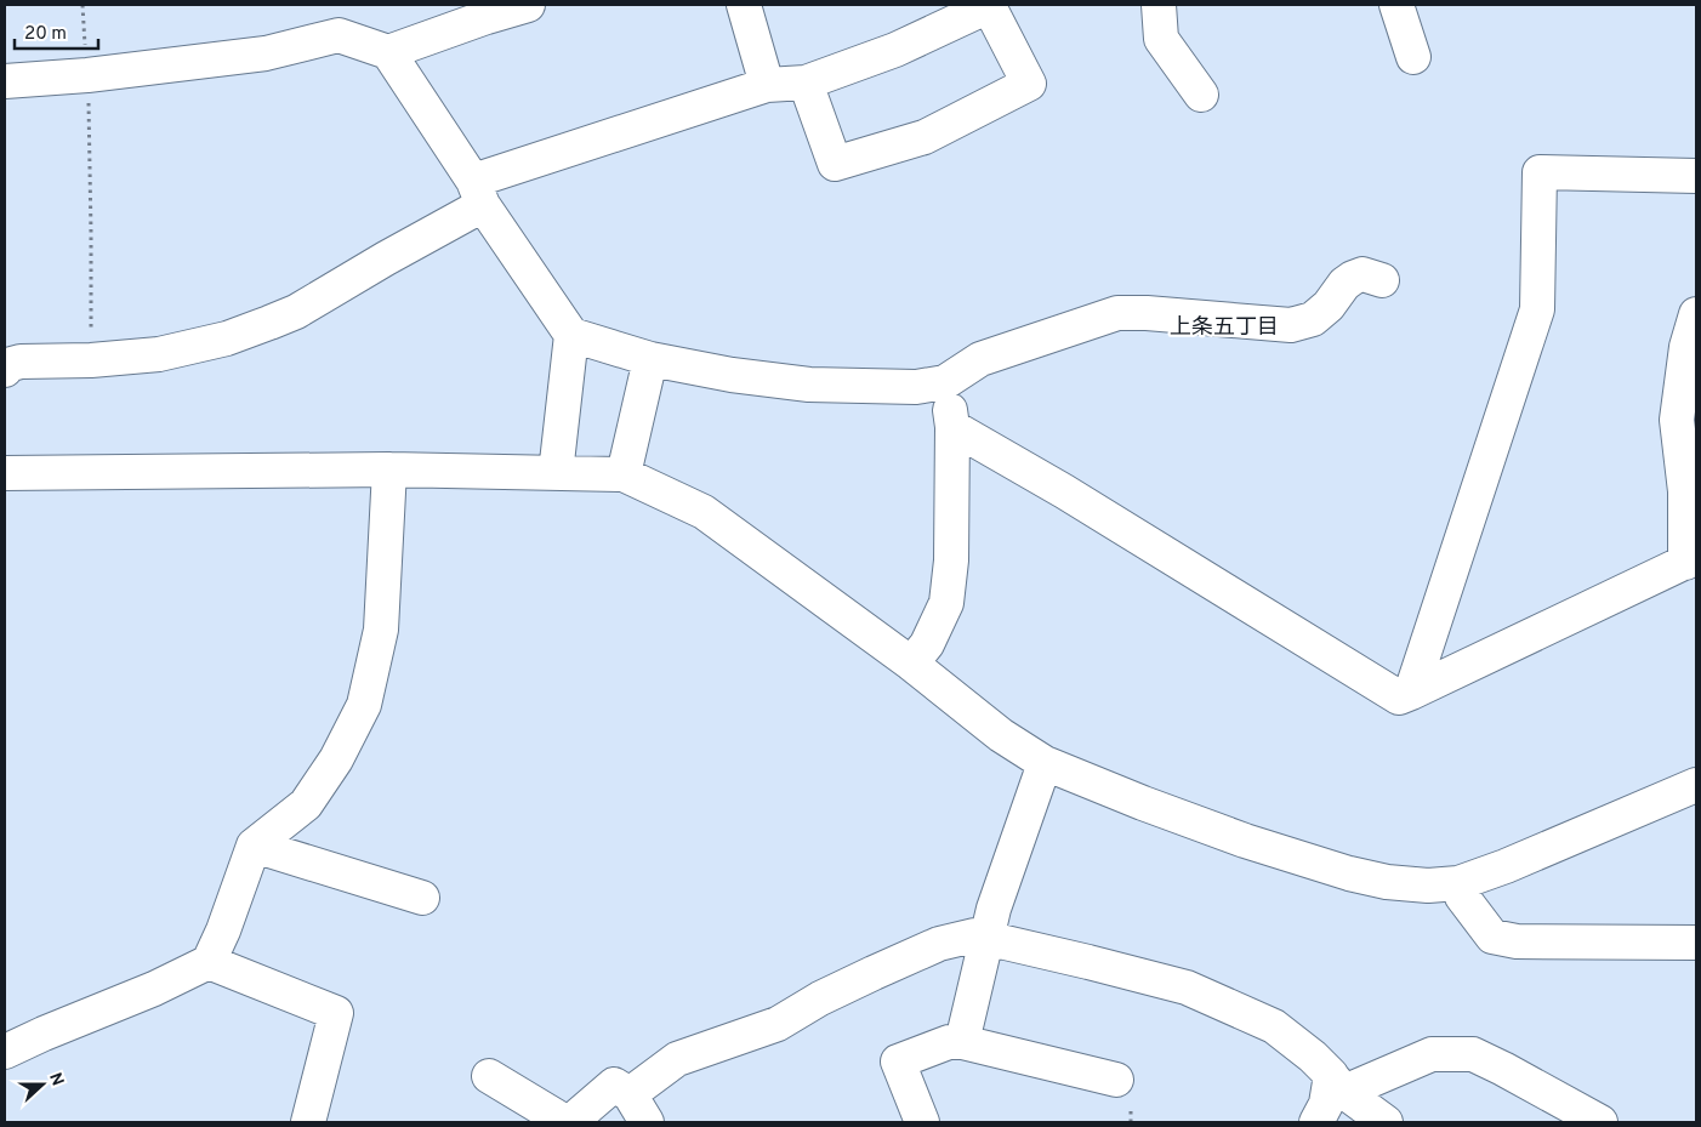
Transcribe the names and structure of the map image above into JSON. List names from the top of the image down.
{
  "districts": ["上条五丁目"],
  "scale_bar": "20 m",
  "north": "right"
}
